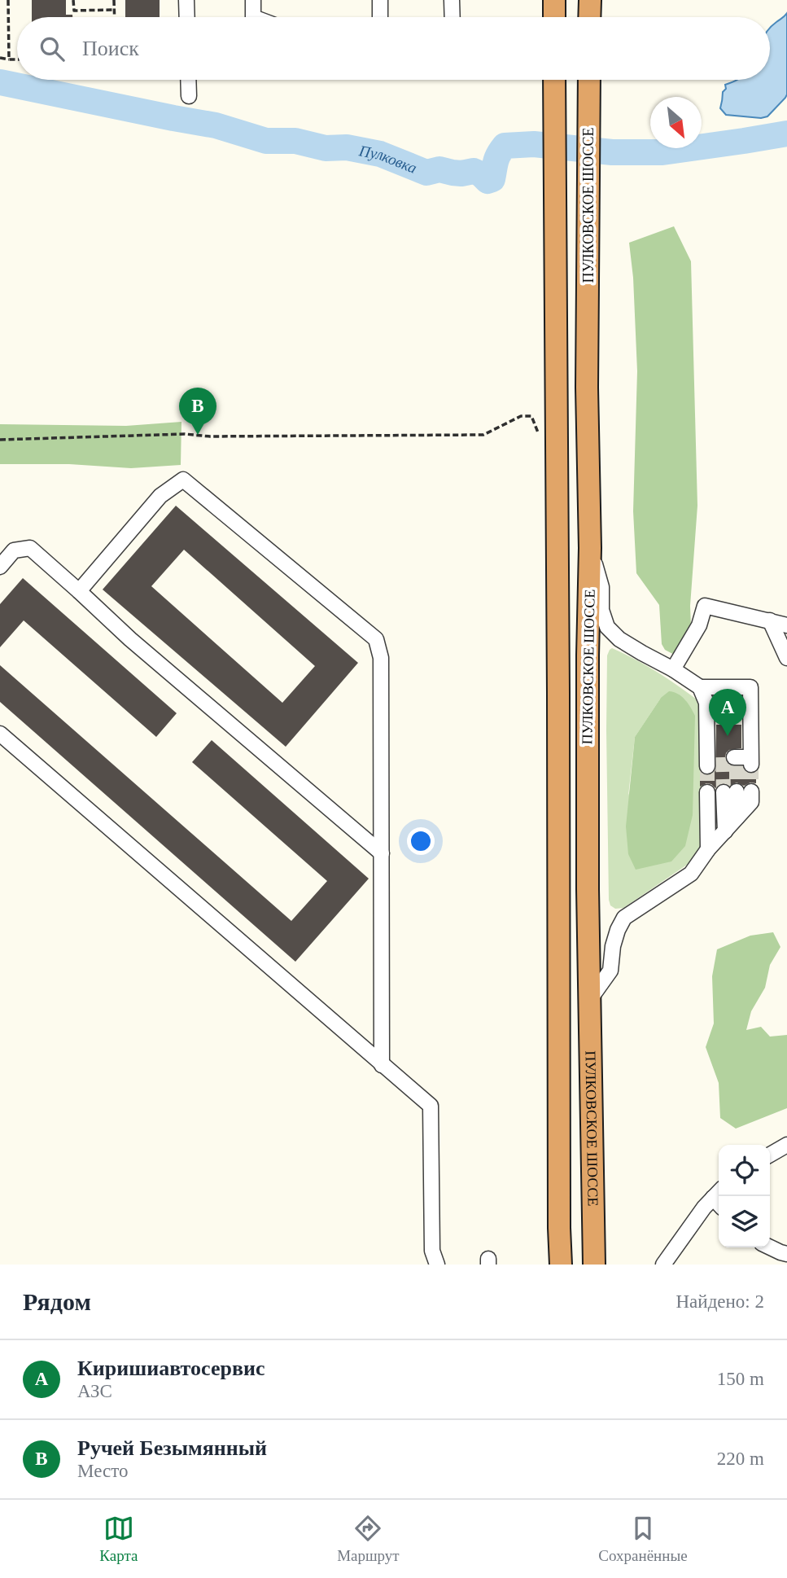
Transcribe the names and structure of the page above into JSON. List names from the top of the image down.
{
  "streets": {
    "highway": ["ПУЛКОВСКОЕ ШОССЕ"]
  },
  "water": ["Пулковка"],
  "north": "bottom right",
  "page": {
    "search": "Поиск",
    "pins": ["B", "A"],
    "heading": ["Рядом", "Найдено: 2"],
    "list": [
      {
        "mark": "A",
        "name": "Киришиавтосервис",
        "note": "АЗС",
        "value": "150 m"
      },
      {
        "mark": "B",
        "name": "Ручей Безымянный",
        "note": "Место",
        "value": "220 m"
      }
    ],
    "nav": ["Карта", "Маршрут", "Сохранённые"]
  }
}
